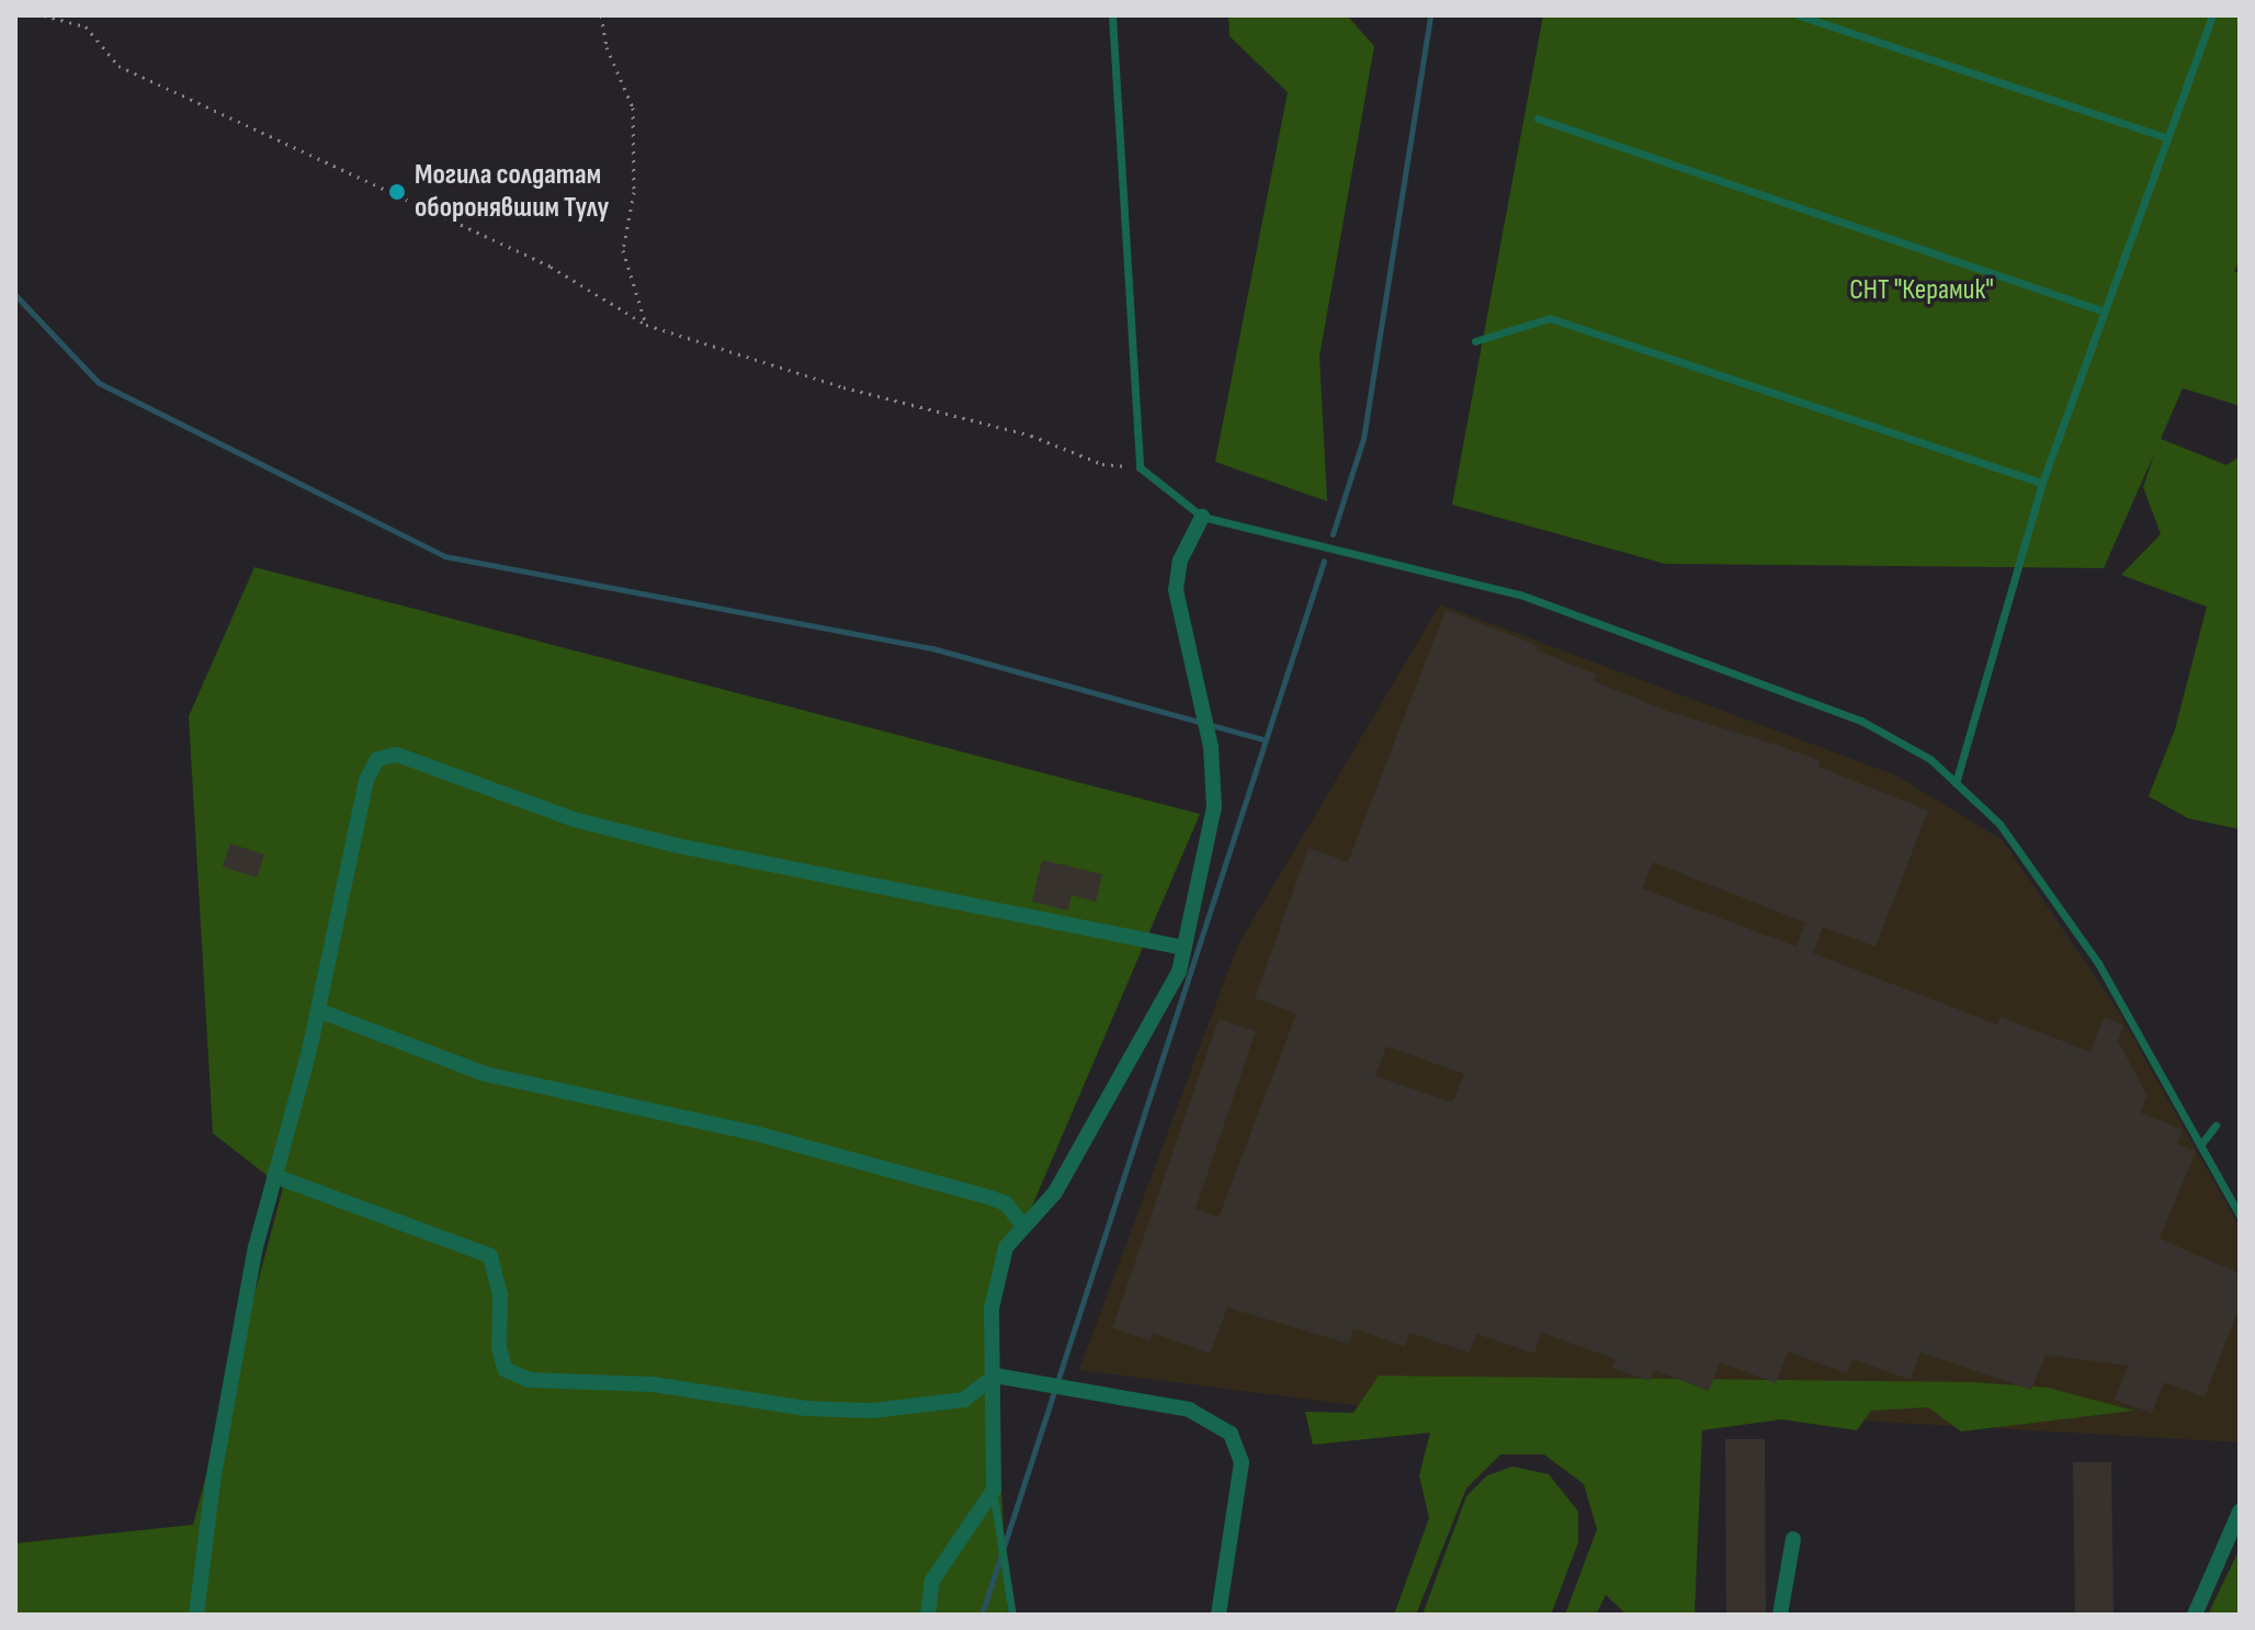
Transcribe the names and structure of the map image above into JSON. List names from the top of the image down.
{
  "parks": ["СНТ \"Керамик\""],
  "places": ["Могила солдатам оборонявшим Тулу"]
}
